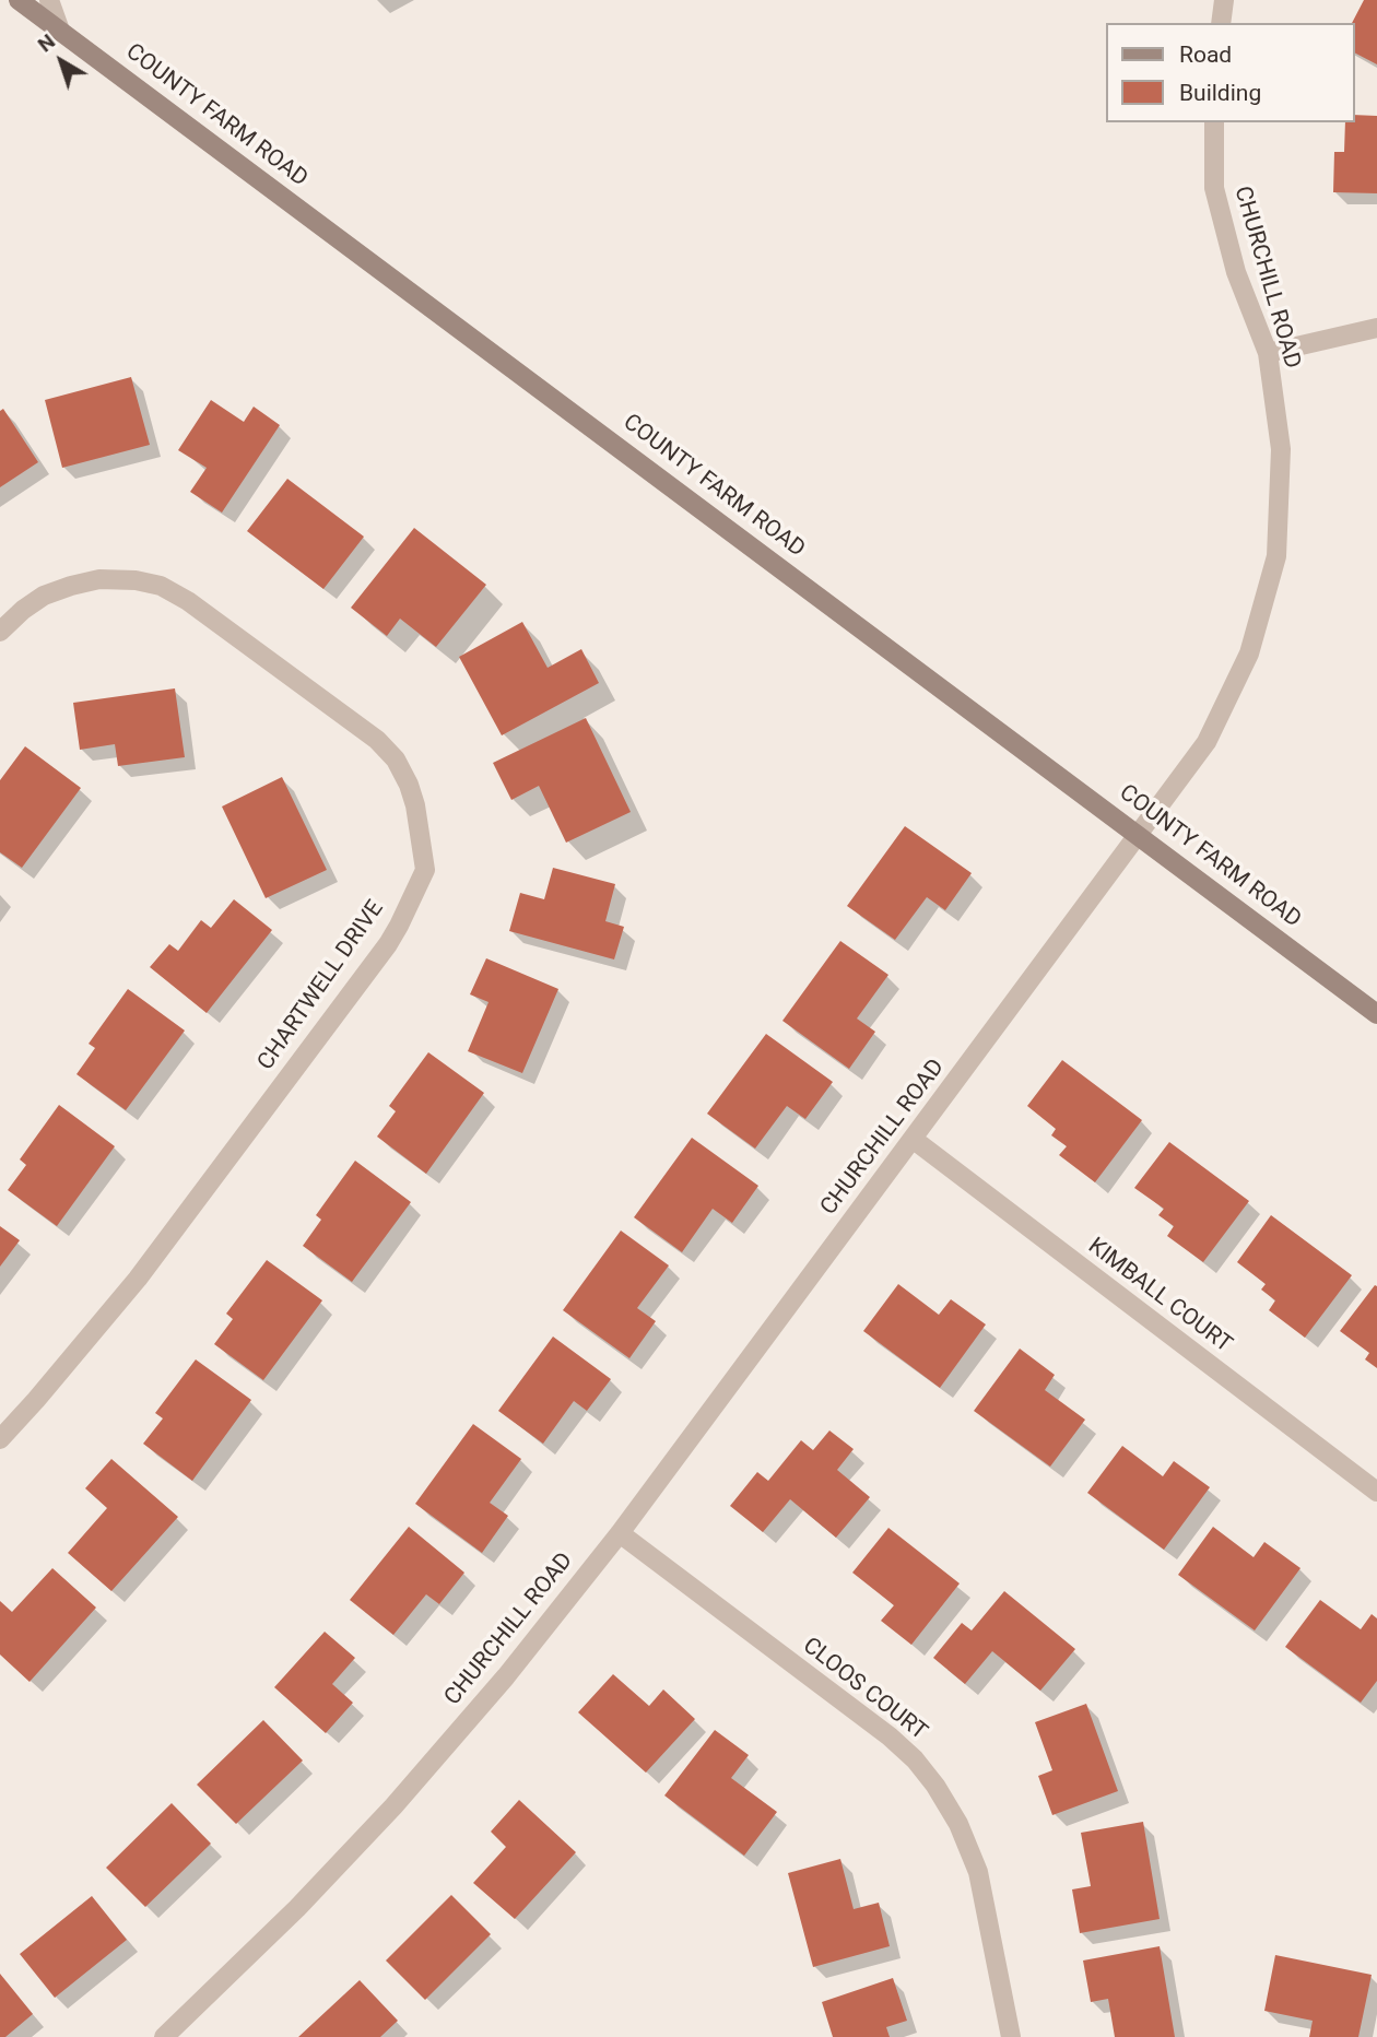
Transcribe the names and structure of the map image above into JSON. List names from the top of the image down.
{
  "streets": {
    "main road": ["COUNTY FARM ROAD"],
    "street": [
      "CHURCHILL ROAD",
      "CHARTWELL DRIVE",
      "KIMBALL COURT",
      "CLOOS COURT"
    ]
  },
  "crossings": [
    ["COUNTY FARM ROAD", "CHURCHILL ROAD"],
    ["CHURCHILL ROAD", "KIMBALL COURT"],
    ["CHURCHILL ROAD", "CLOOS COURT"]
  ],
  "legend": ["Road", "Building"],
  "north": "top left"
}
